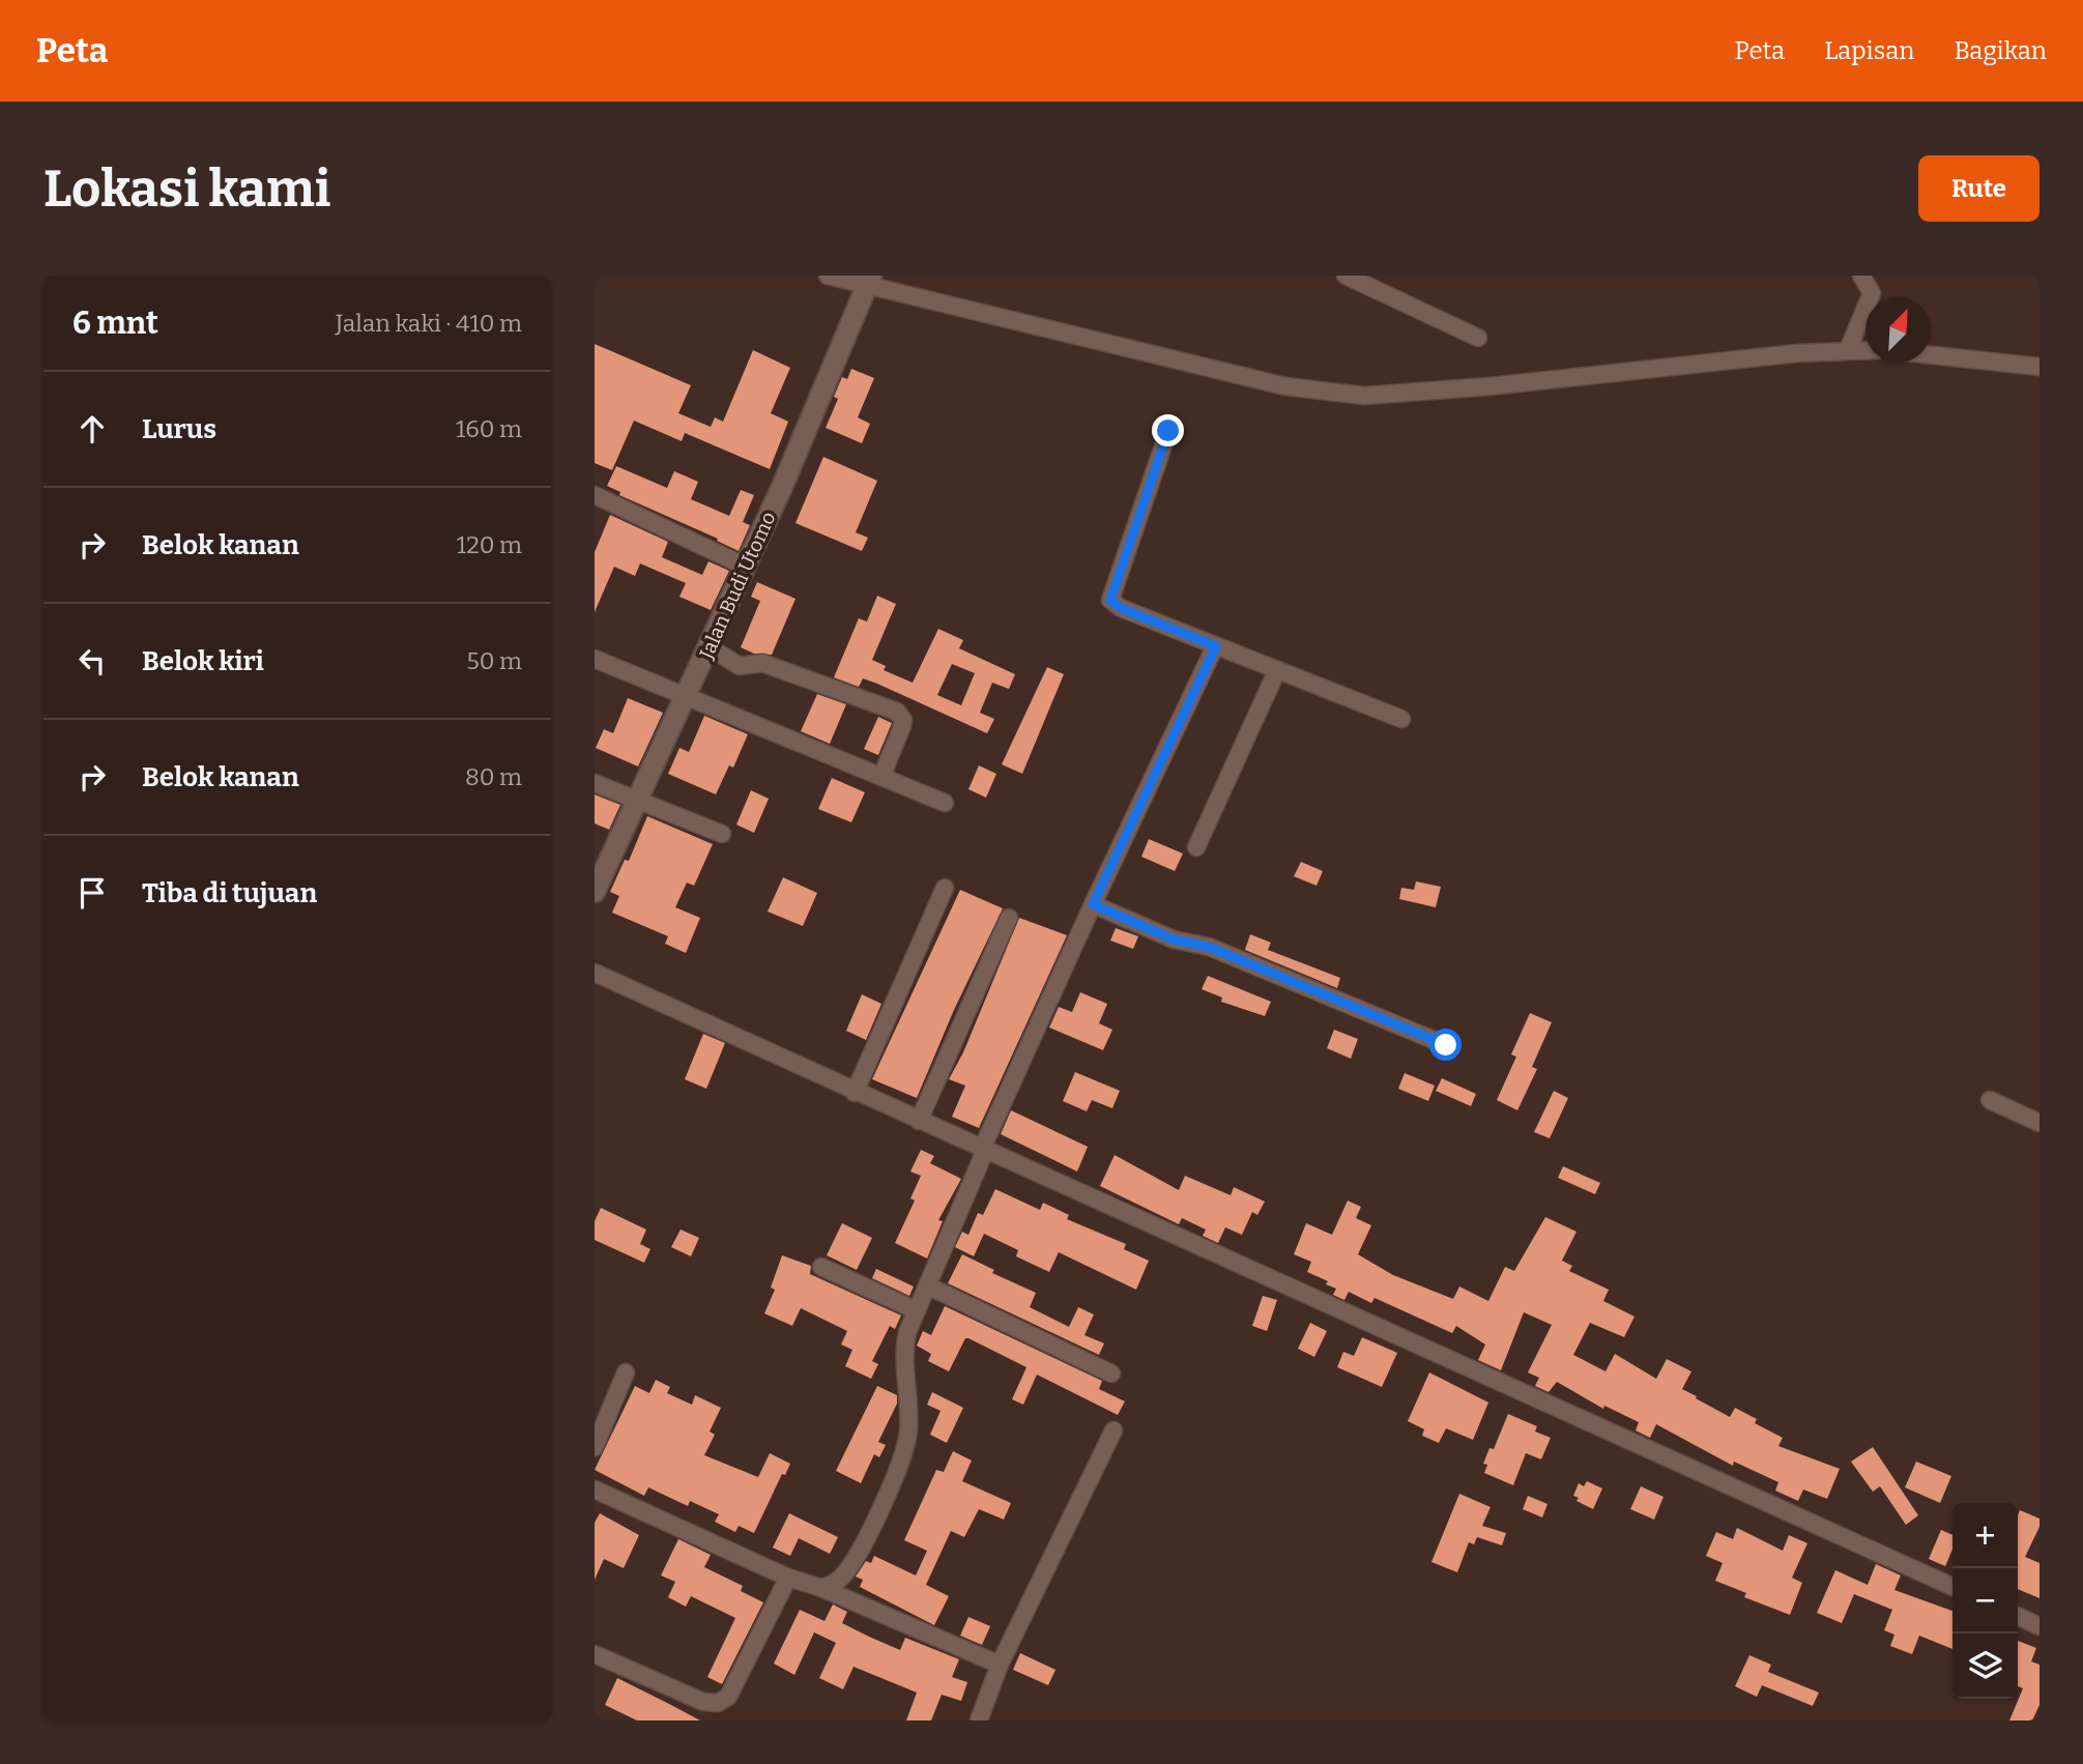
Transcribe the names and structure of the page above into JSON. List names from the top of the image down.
{
  "streets": {
    "street": ["Jalan Budi Utomo"]
  },
  "north": "top right",
  "page": {
    "header": "Peta",
    "nav": ["Peta", "Lapisan", "Bagikan"],
    "buttons": "Rute",
    "title": "Lokasi kami",
    "heading": ["6 mnt", "Jalan kaki · 410 m"],
    "list": [
      ["Lurus", "160 m"],
      ["Belok kanan", "120 m"],
      ["Belok kiri", "50 m"],
      ["Belok kanan", "80 m"],
      "Tiba di tujuan"
    ],
    "map_buttons": ["+", "−"]
  }
}
